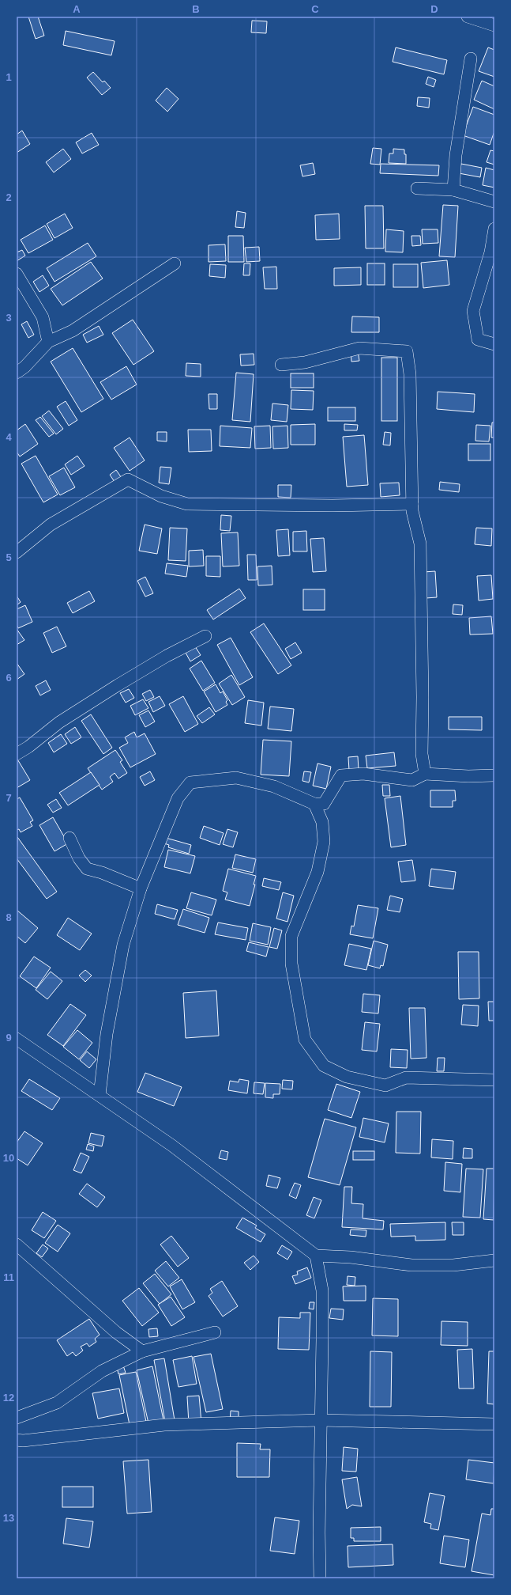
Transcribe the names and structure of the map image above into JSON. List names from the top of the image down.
{
  "grid": {
    "columns": [
      "A",
      "B",
      "C",
      "D"
    ],
    "rows": [
      "1",
      "2",
      "3",
      "4",
      "5",
      "6",
      "7",
      "8",
      "9",
      "10",
      "11",
      "12",
      "13"
    ]
  }
}
